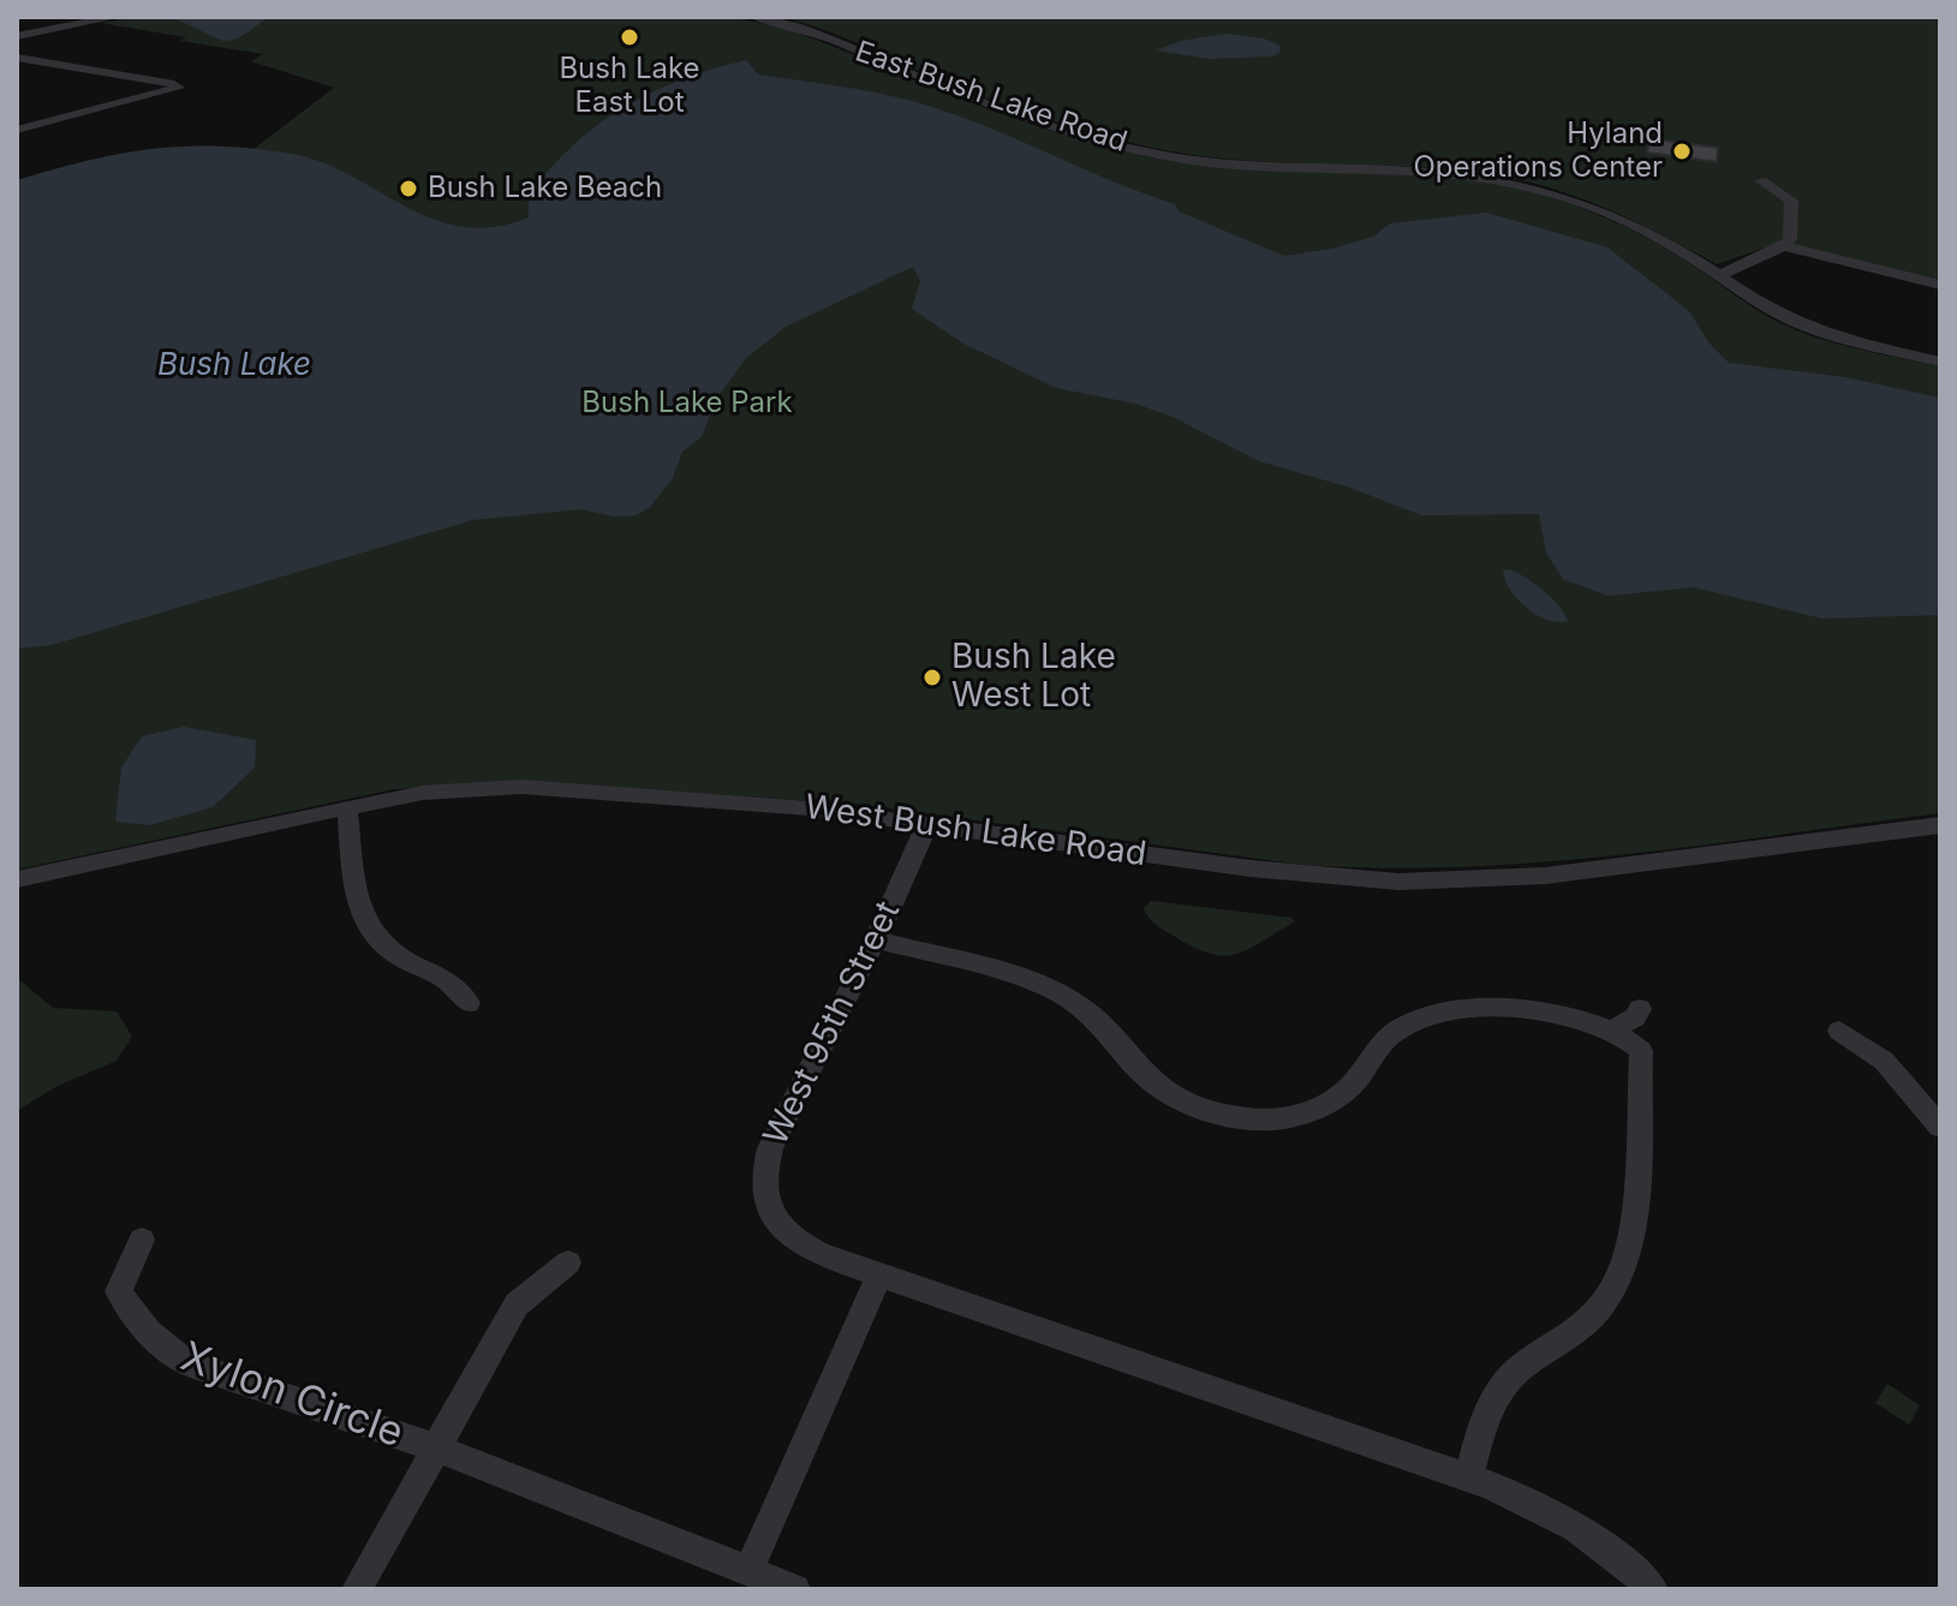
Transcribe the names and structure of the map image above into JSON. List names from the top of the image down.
{
  "streets": {
    "street": [
      "East Bush Lake Road",
      "West Bush Lake Road",
      "West 95th Street",
      "Xylon Circle"
    ]
  },
  "crossings": [
    ["West Bush Lake Road", "West 95th Street"]
  ],
  "water": ["Bush Lake"],
  "parks": ["Bush Lake Park"],
  "places": [
    "Bush Lake East Lot",
    "Hyland Operations Center",
    "Bush Lake Beach",
    "Bush Lake West Lot"
  ]
}
